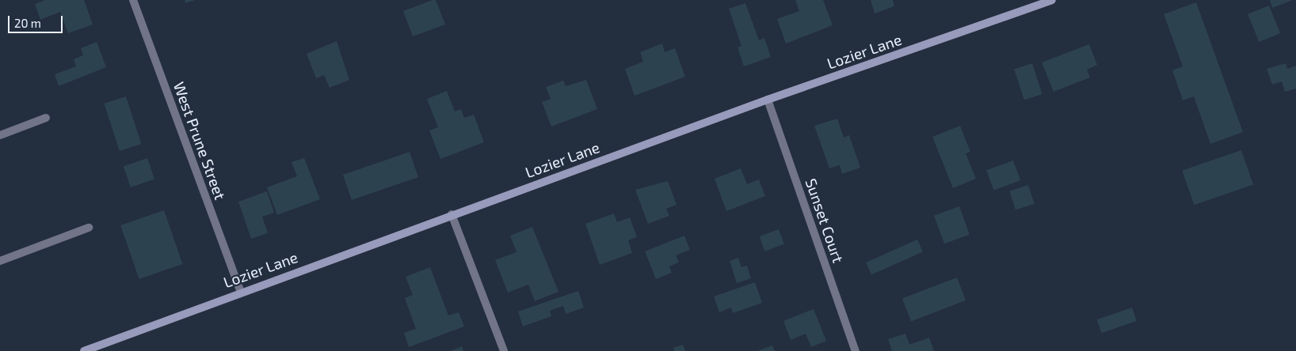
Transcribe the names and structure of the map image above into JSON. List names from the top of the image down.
{
  "streets": {
    "main road": ["Lozier Lane"],
    "street": ["West Prune Street", "Sunset Court"]
  },
  "crossings": [
    ["Lozier Lane", "West Prune Street"],
    ["Lozier Lane", "Sunset Court"]
  ],
  "scale_bar": "20 m"
}
